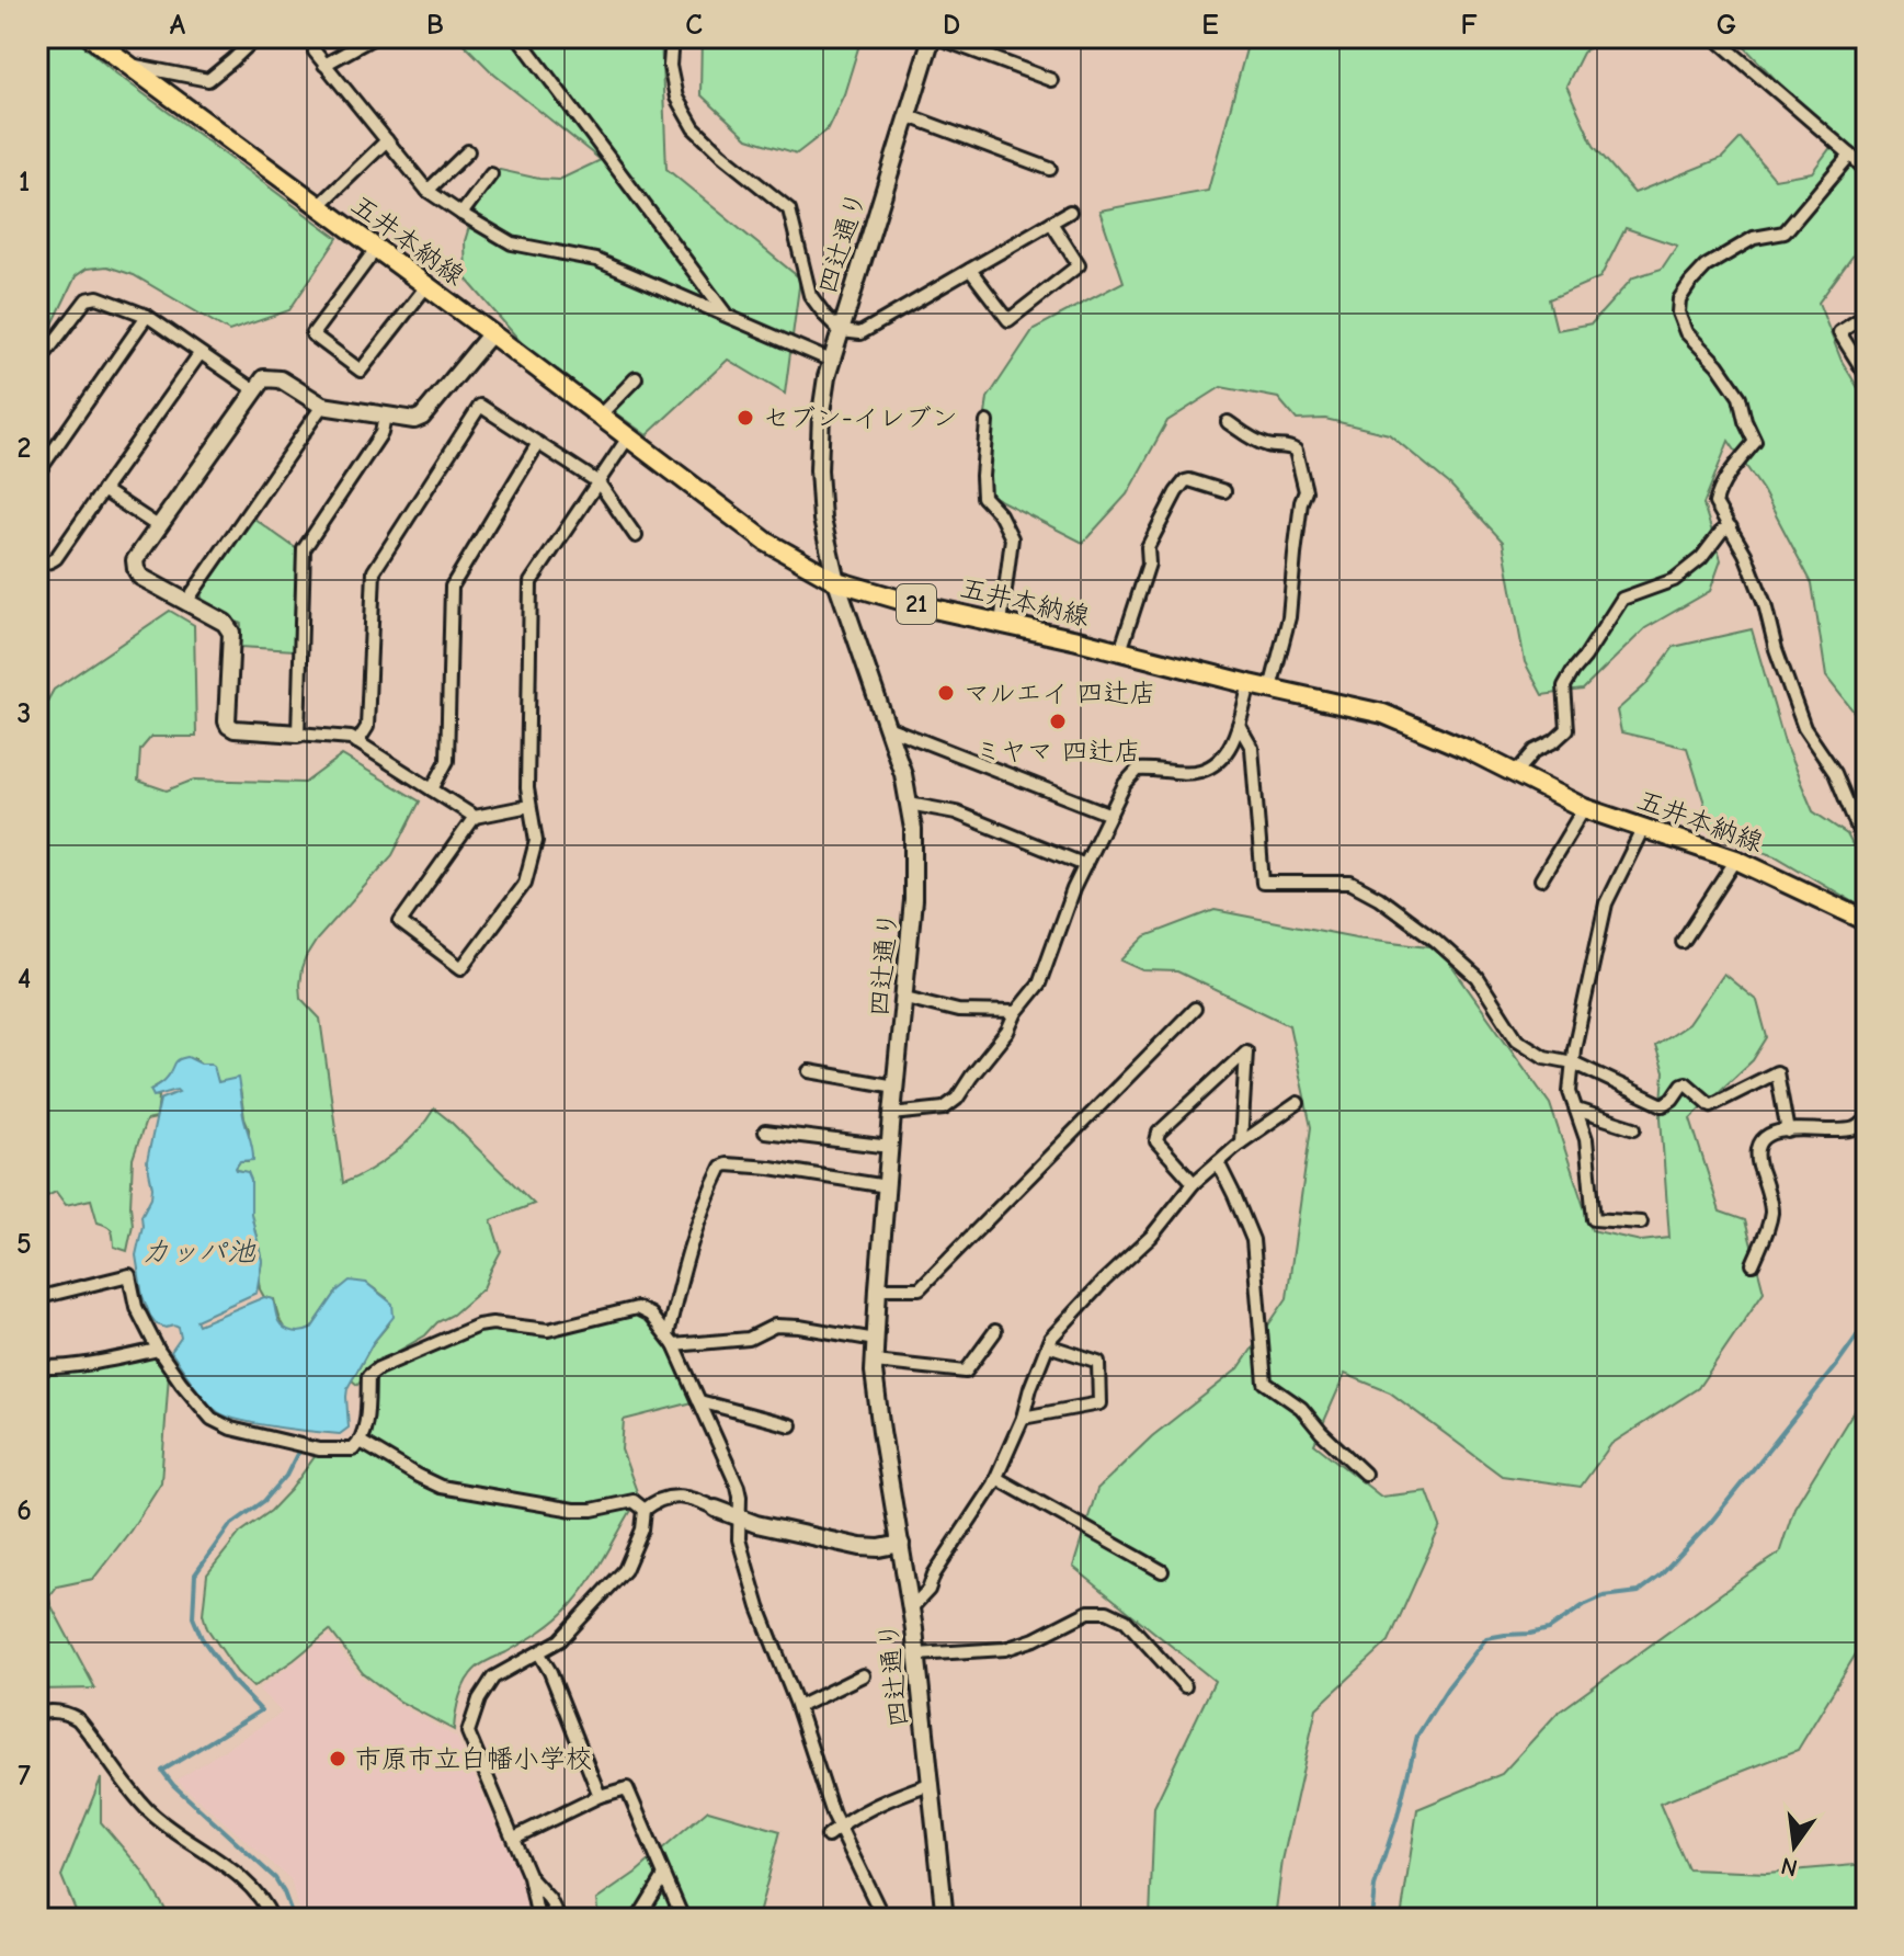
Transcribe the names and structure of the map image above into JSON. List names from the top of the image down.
{
  "streets": {
    "main road": ["五井本納線", "21"],
    "street": ["四辻通り"]
  },
  "crossings": [
    ["五井本納線", "四辻通り"]
  ],
  "water": ["カッパ池"],
  "places": [
    "セブン-イレブン",
    "マルエイ 四辻店",
    "ミヤマ 四辻店",
    "市原市立白幡小学校"
  ],
  "north": "bottom",
  "grid": {
    "columns": [
      "A",
      "B",
      "C",
      "D",
      "E",
      "F",
      "G"
    ],
    "rows": [
      "1",
      "2",
      "3",
      "4",
      "5",
      "6",
      "7"
    ]
  }
}
